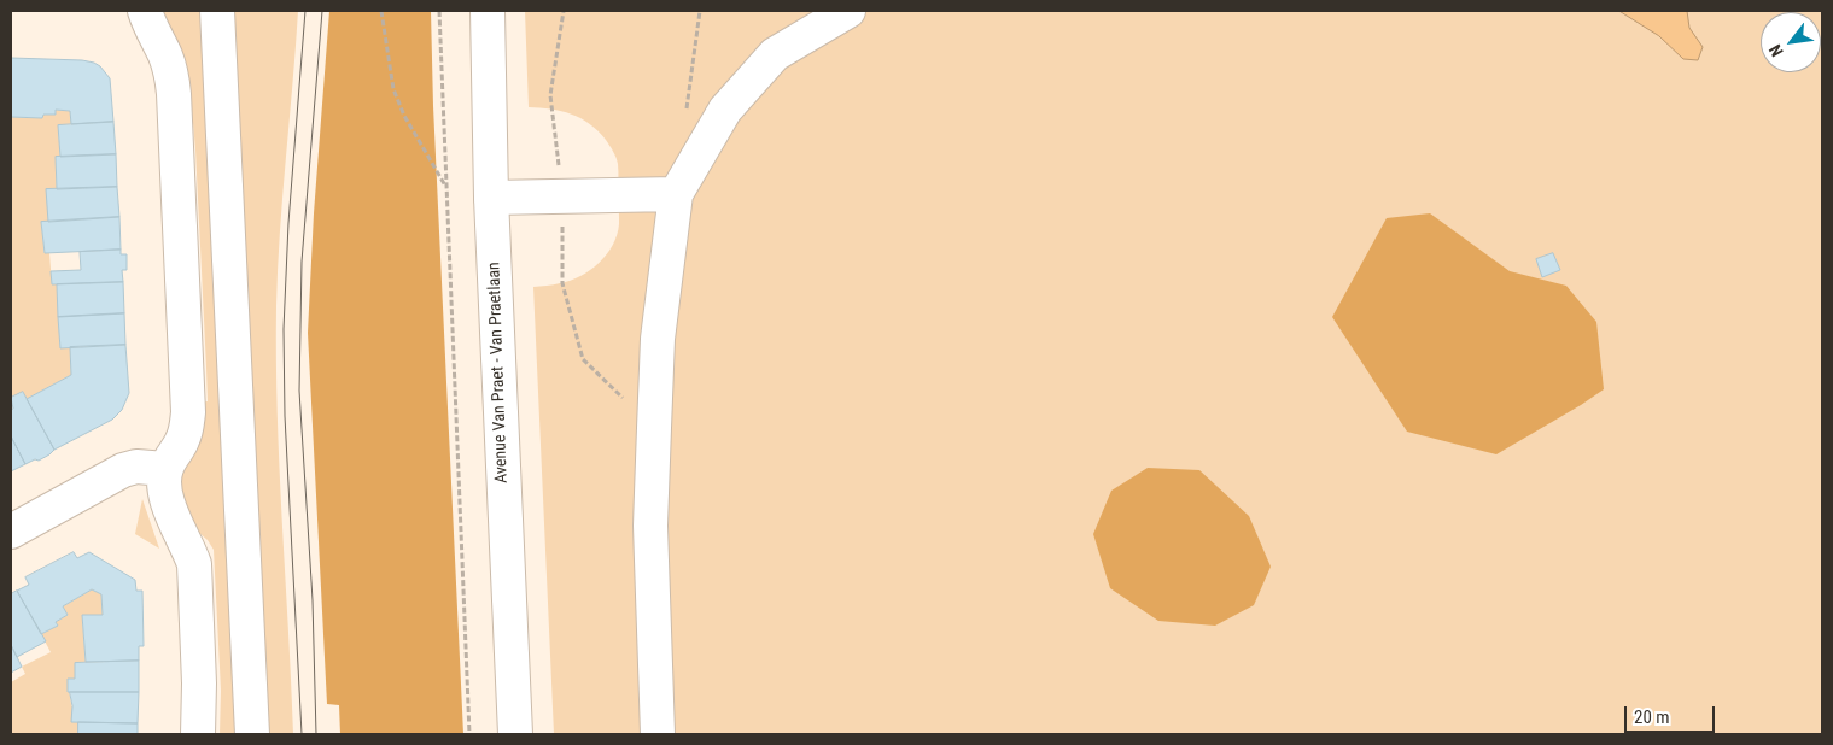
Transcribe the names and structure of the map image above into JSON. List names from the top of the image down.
{
  "streets": {
    "street": ["Avenue Van Praet - Van Praetlaan"]
  },
  "scale_bar": "20 m",
  "north": "bottom left"
}
